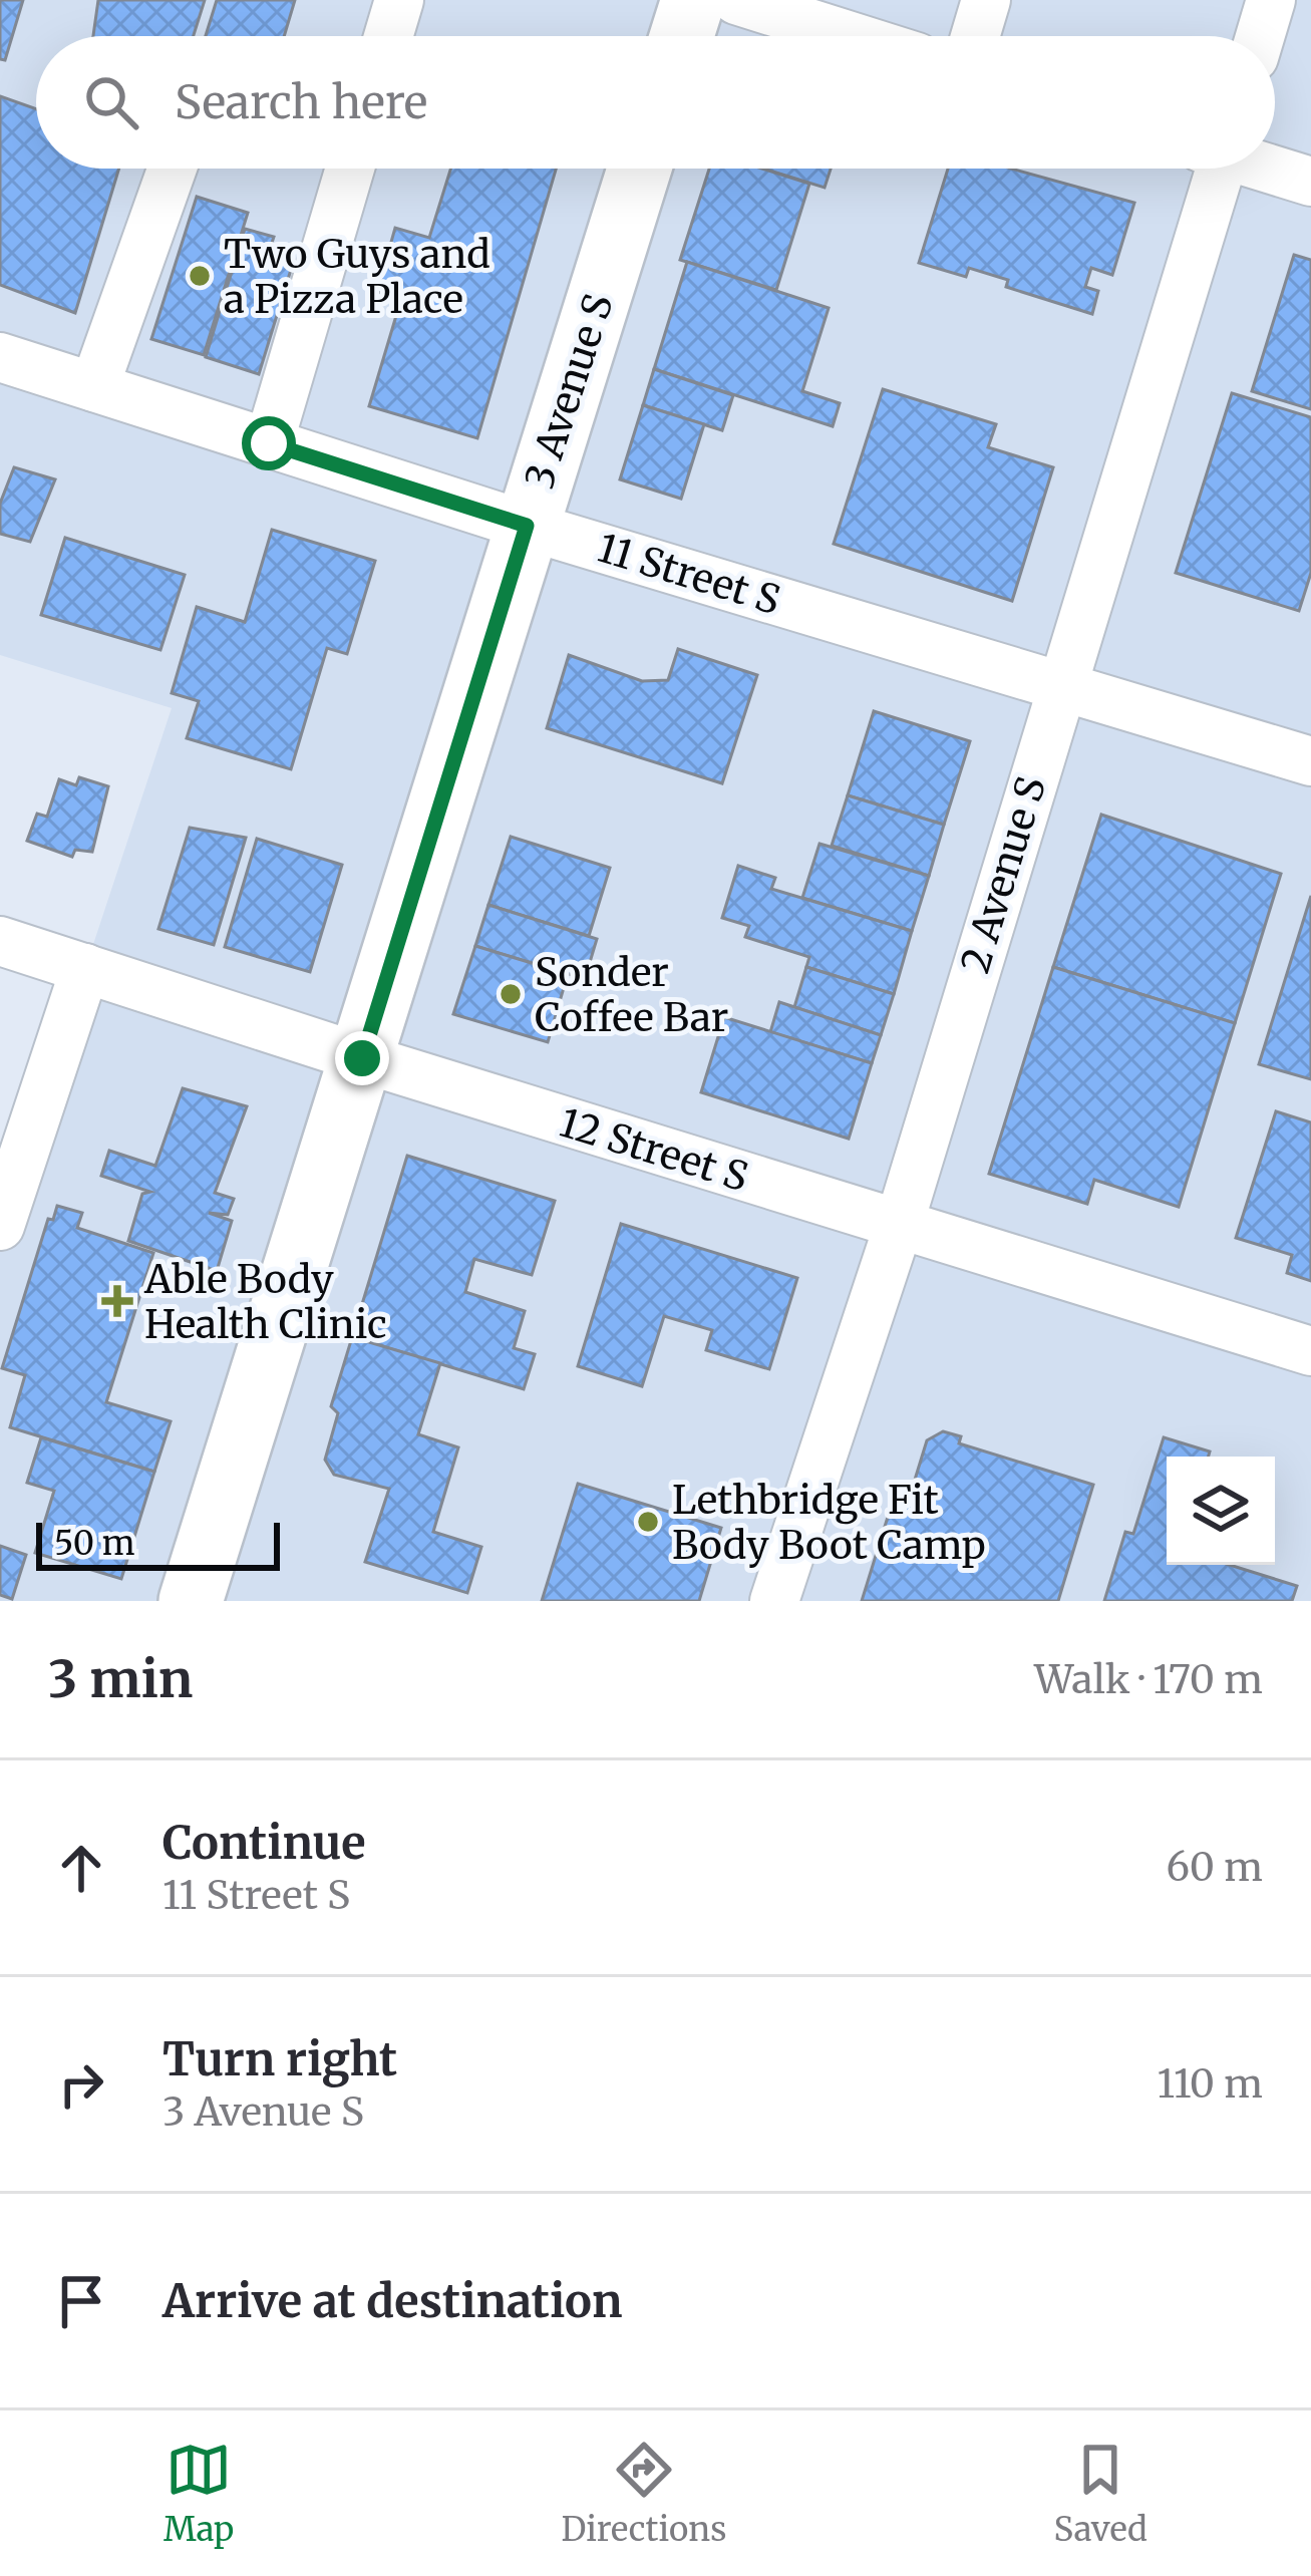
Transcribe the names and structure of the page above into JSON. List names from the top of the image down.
{
  "streets": {
    "main road": ["3 Avenue S"],
    "street": ["11 Street S", "2 Avenue S", "12 Street S"]
  },
  "crossings": [
    ["3 Avenue S", "11 Street S"],
    ["3 Avenue S", "12 Street S"],
    ["11 Street S", "2 Avenue S"],
    ["2 Avenue S", "12 Street S"]
  ],
  "places": {
    "other": ["Two Guys and a Pizza Place", "Sonder Coffee Bar", "Lethbridge Fit Body Boot Camp"],
    "health": ["Able Body Health Clinic"]
  },
  "scale_bar": "50 m",
  "page": {
    "search": "Search here",
    "scale": "50 m",
    "heading": ["3 min", "Walk · 170 m"],
    "list": [
      ["Continue", "11 Street S", "60 m"],
      ["Turn right", "3 Avenue S", "110 m"],
      "Arrive at destination"
    ],
    "nav": ["Map", "Directions", "Saved"]
  }
}
